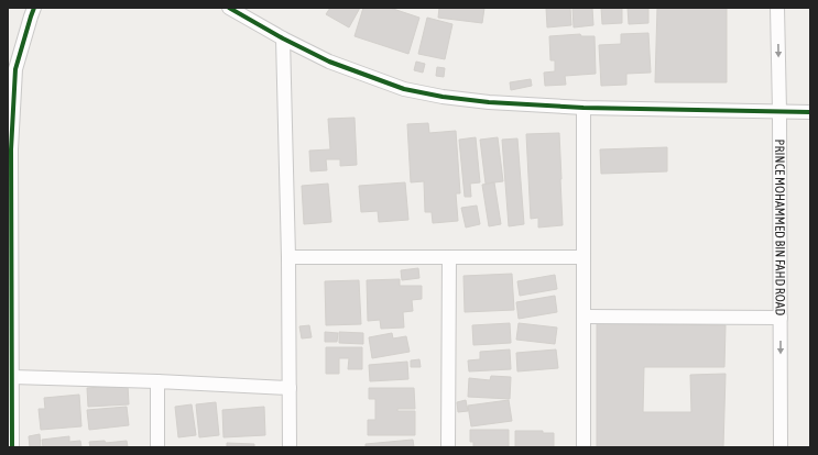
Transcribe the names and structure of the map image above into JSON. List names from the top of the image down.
{
  "streets": {
    "street": ["PRINCE MOHAMMED BIN FAHD ROAD"]
  },
  "one_way": ["PRINCE MOHAMMED BIN FAHD ROAD"]
}
